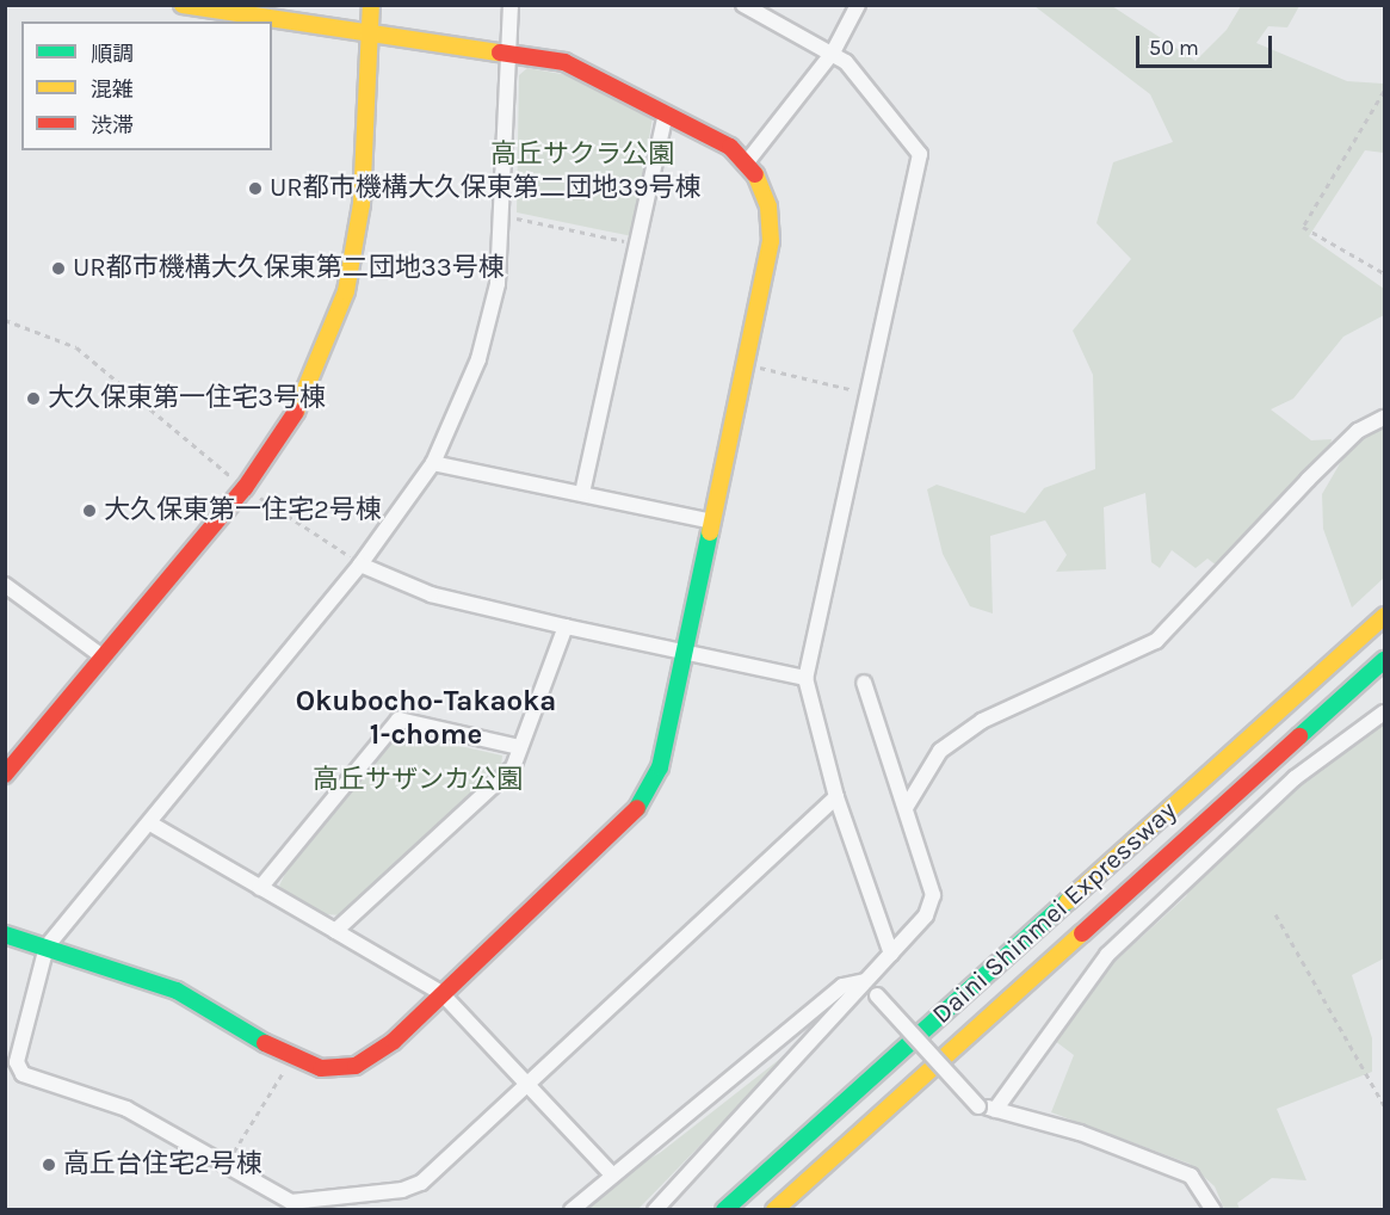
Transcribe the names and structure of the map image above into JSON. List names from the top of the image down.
{
  "streets": {
    "main road": ["Daini Shinmei Expressway"]
  },
  "districts": ["Okubocho-Takaoka 1-chome"],
  "parks": ["高丘サクラ公園", "高丘サザンカ公園"],
  "places": [
    "UR都市機構大久保東第二団地39号棟",
    "UR都市機構大久保東第二団地33号棟",
    "大久保東第一住宅3号棟",
    "大久保東第一住宅2号棟",
    "高丘台住宅2号棟"
  ],
  "legend": ["順調", "混雑", "渋滞"],
  "scale_bar": "50 m"
}
